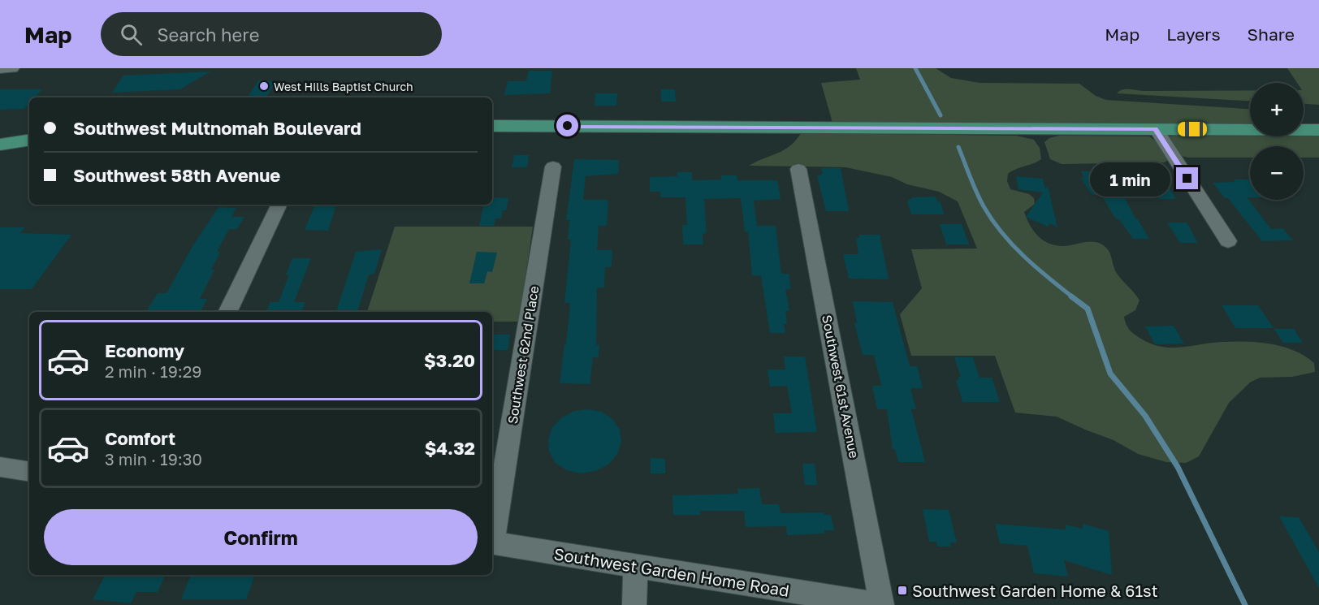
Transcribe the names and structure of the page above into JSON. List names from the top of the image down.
{
  "streets": {
    "street": ["Southwest 62nd Place", "Southwest 61st Avenue", "Southwest Garden Home Road"]
  },
  "crossings": [
    ["Southwest 61st Avenue", "Southwest Garden Home Road"]
  ],
  "places": {
    "other": ["West Hills Baptist Church"],
    "transit": ["Southwest Garden Home & 61st"]
  },
  "page": {
    "header": "Map",
    "search": "Search here",
    "nav": ["Map", "Layers", "Share"],
    "map_buttons": ["+", "−"],
    "banner": ["Southwest Multnomah Boulevard", "Southwest 58th Avenue"],
    "bubble": "1 min",
    "list": [
      {
        "name": "Economy",
        "note": "2 min · 19:29",
        "value": "$3.20"
      },
      {
        "name": "Comfort",
        "note": "3 min · 19:30",
        "value": "$4.32"
      }
    ],
    "buttons": "Confirm"
  }
}
